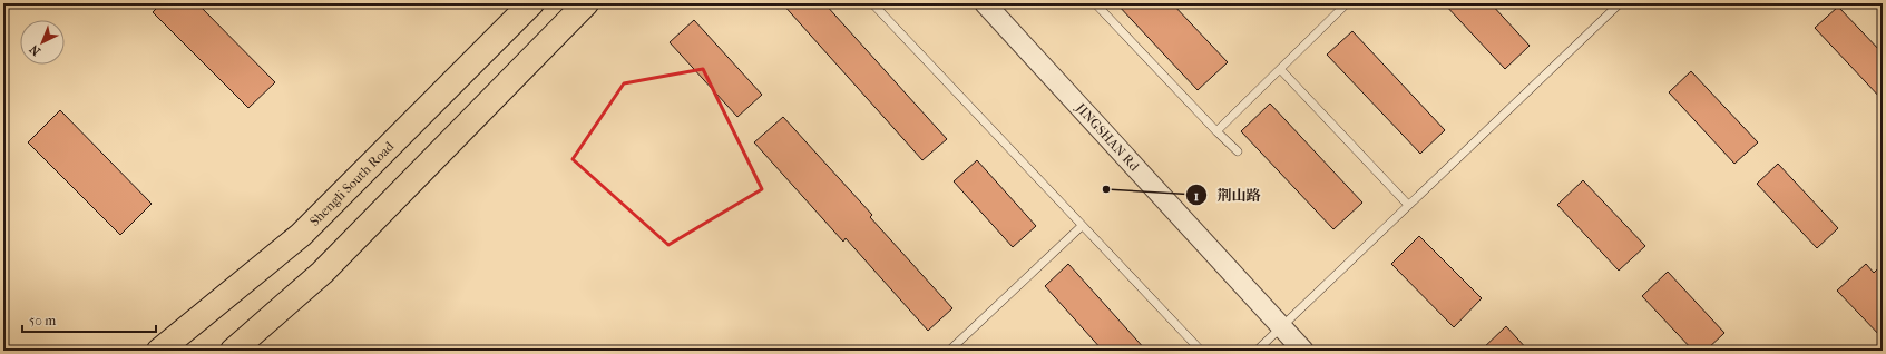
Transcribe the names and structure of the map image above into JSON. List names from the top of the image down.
{
  "streets": {
    "main road": ["Shengli South Road"],
    "street": ["JINGSHAN Rd"]
  },
  "places": ["荆山路"],
  "scale_bar": "50 m",
  "north": "bottom left"
}
